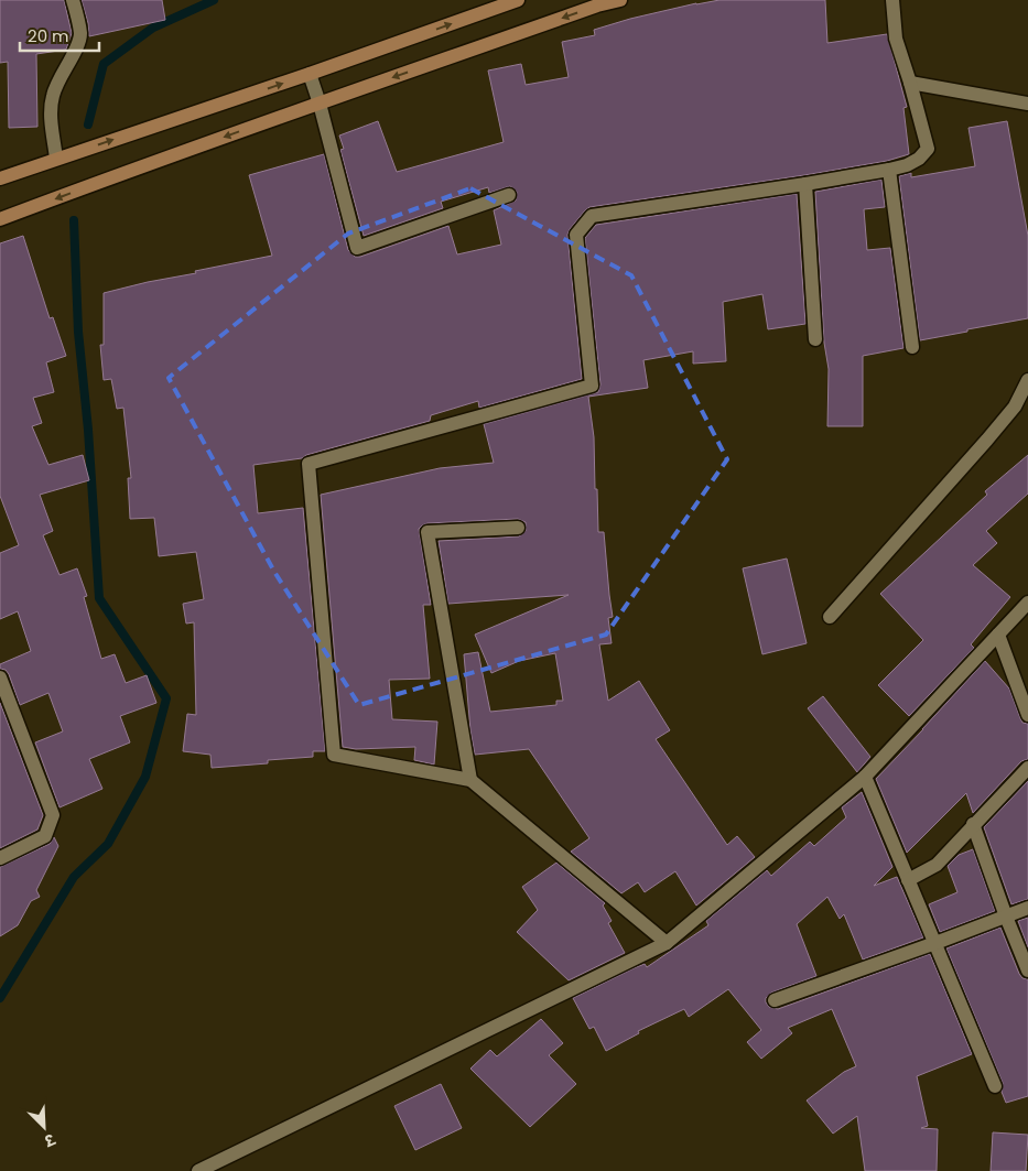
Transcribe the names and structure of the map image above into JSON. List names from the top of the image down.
{
  "scale_bar": "20 m",
  "north": "bottom right"
}
